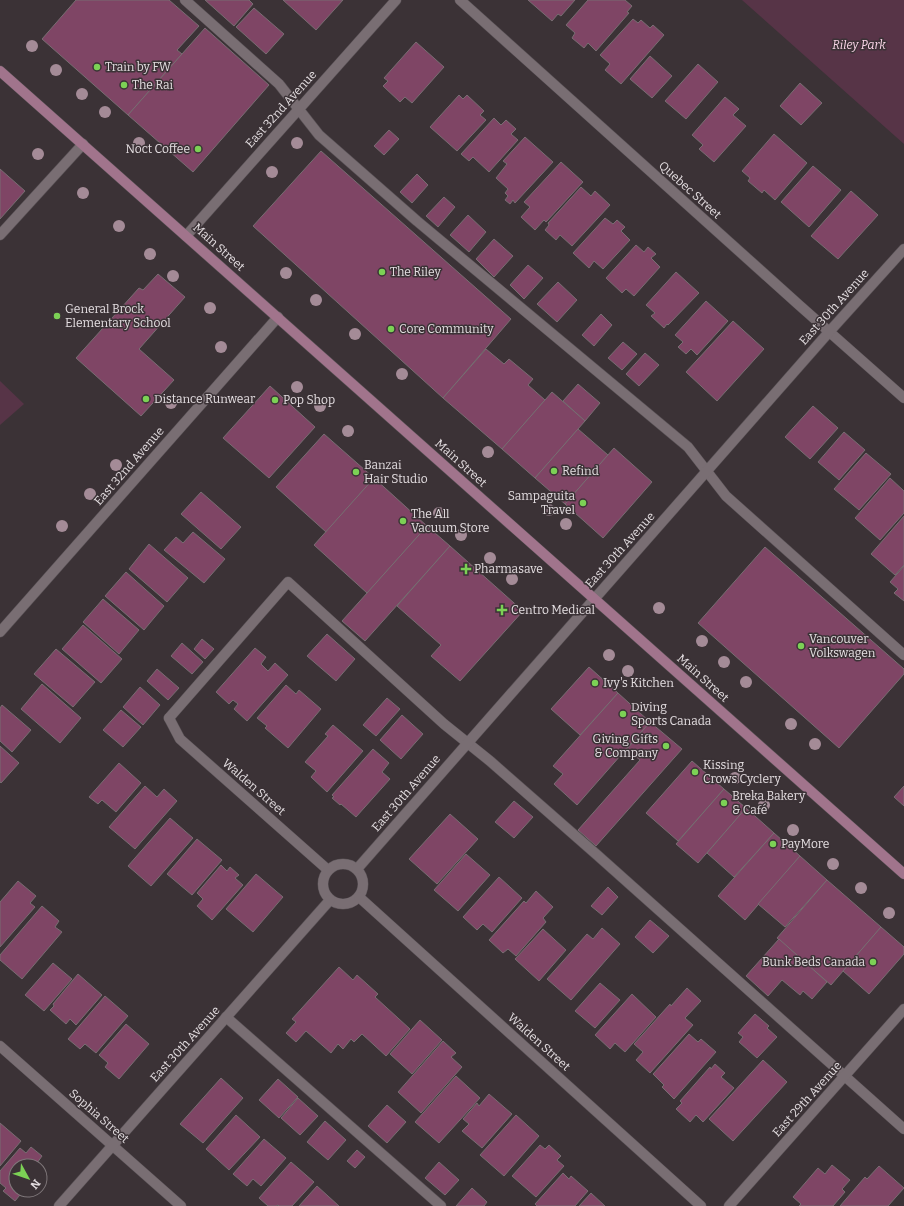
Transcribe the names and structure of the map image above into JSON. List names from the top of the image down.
{
  "streets": {
    "main road": ["Main Street"],
    "street": [
      "East 32nd Avenue",
      "Quebec Street",
      "East 30th Avenue",
      "Walden Street",
      "East 29th Avenue",
      "Sophia Street"
    ]
  },
  "crossings": [
    ["East 32nd Avenue", "Main Street"],
    ["Quebec Street", "East 30th Avenue"],
    ["Main Street", "East 30th Avenue"],
    ["East 30th Avenue", "Walden Street"],
    ["East 30th Avenue", "Sophia Street"]
  ],
  "parks": ["Riley Park"],
  "places": {
    "other": [
      "Train by FW",
      "The Rai",
      "Noct Coffee",
      "The Riley",
      "General Brock Elementary School",
      "Core Community",
      "Distance Runwear",
      "Pop Shop",
      "Refind",
      "Banzai Hair Studio",
      "Sampaguita Travel",
      "The All Vacuum Store",
      "Vancouver Volkswagen",
      "Ivy's Kitchen",
      "Diving Sports Canada",
      "Giving Gifts & Company",
      "Kissing Crows Cyclery",
      "Breka Bakery & Café",
      "PayMore",
      "Bunk Beds Canada"
    ],
    "health": ["Pharmasave", "Centro Medical"]
  },
  "north": "bottom right"
}
